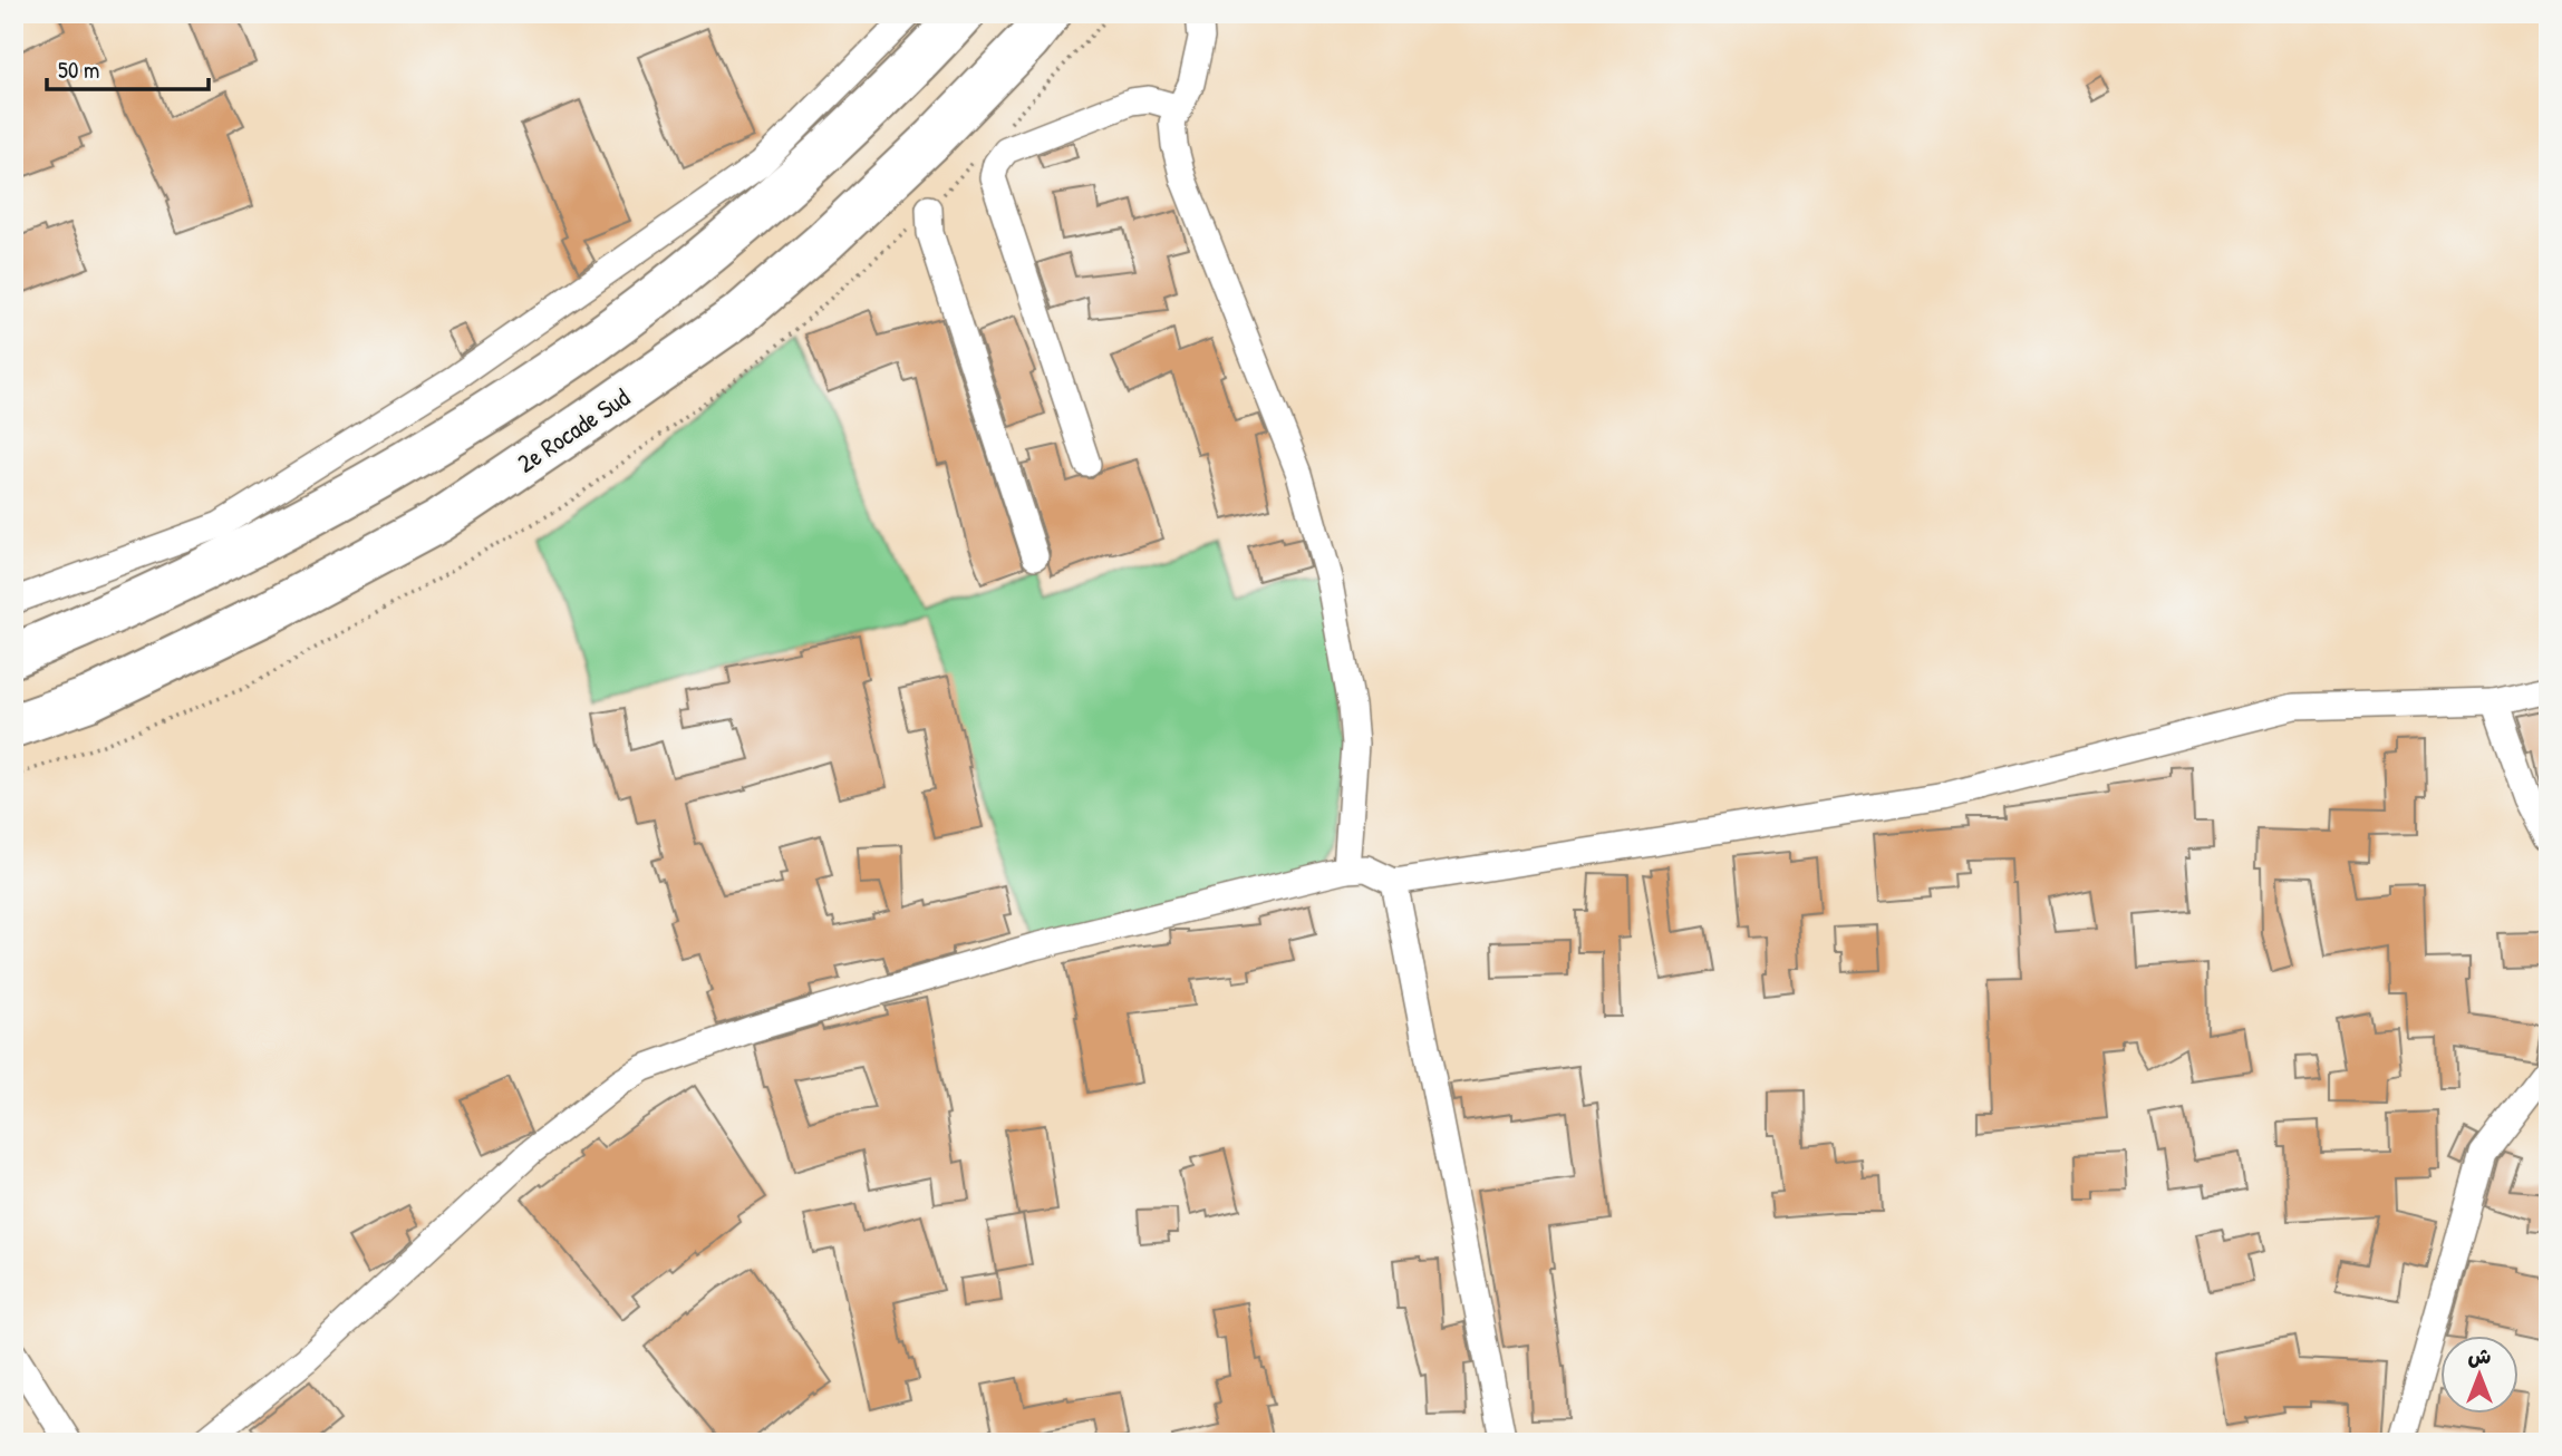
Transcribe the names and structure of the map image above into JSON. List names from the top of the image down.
{
  "streets": {
    "highway": ["2e Rocade Sud"]
  },
  "scale_bar": "50 m",
  "north": "top"
}
